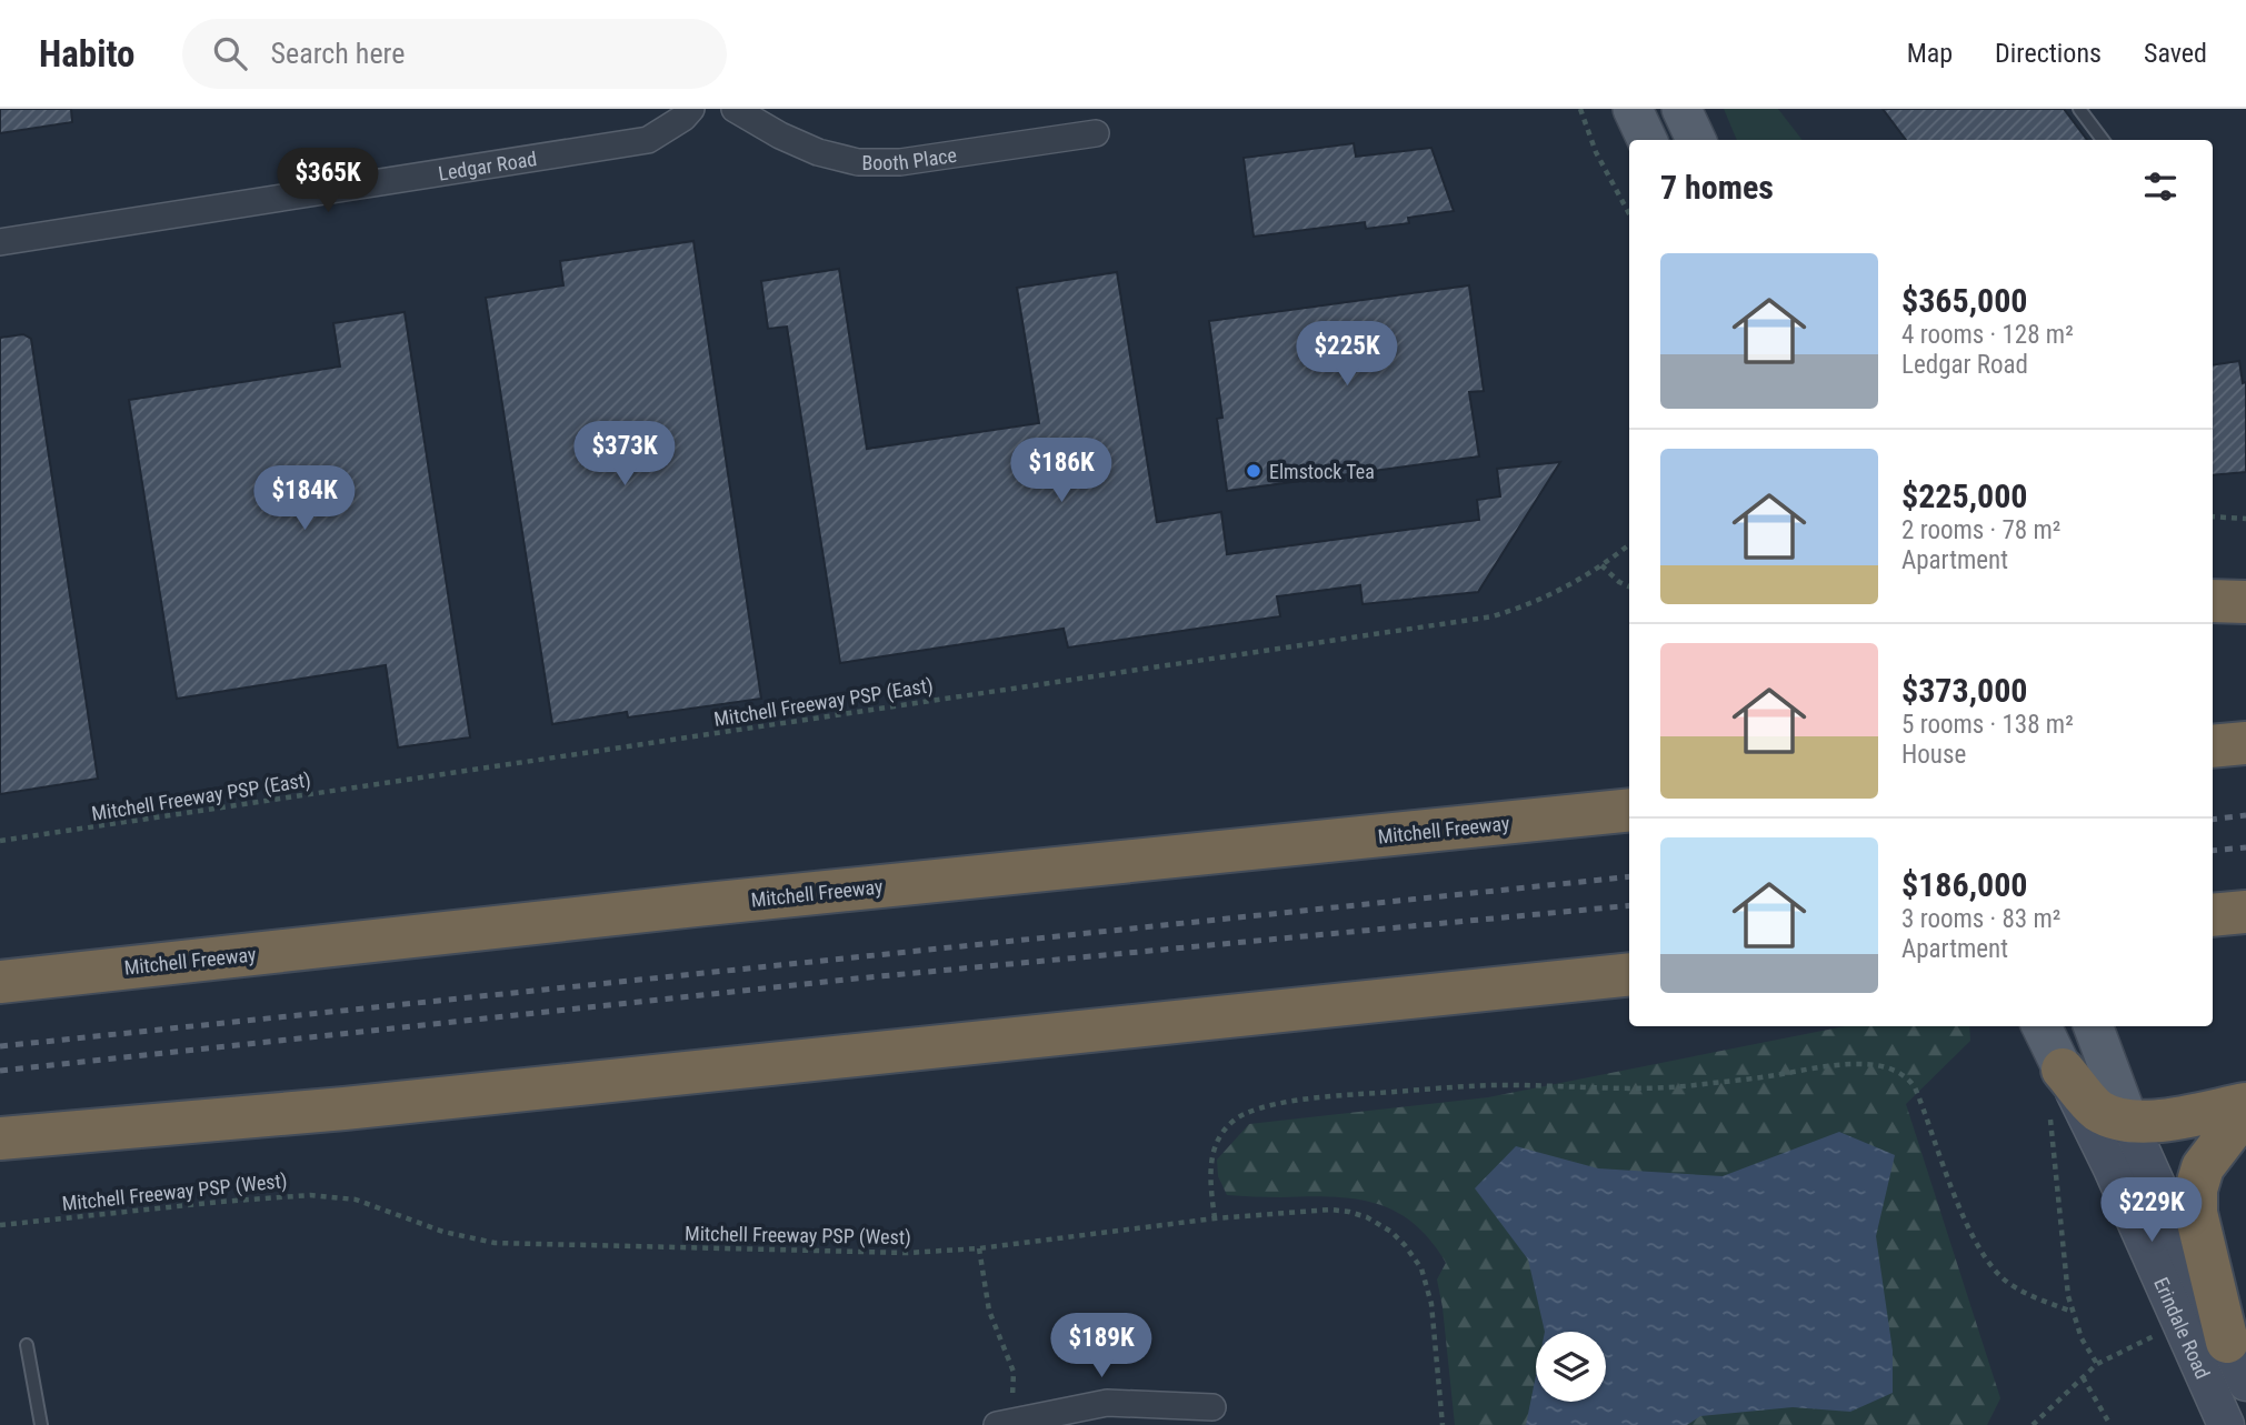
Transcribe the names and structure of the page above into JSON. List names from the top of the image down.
{
  "streets": {
    "highway": ["Mitchell Freeway"],
    "main road": ["Erindale Road"],
    "street": ["Booth Place", "Ledgar Road"],
    "path": ["Mitchell Freeway PSP (East)", "Mitchell Freeway PSP (West)"]
  },
  "places": ["Elmstock Tea"],
  "page": {
    "header": "Habito",
    "search": "Search here",
    "nav": ["Map", "Directions", "Saved"],
    "heading": "7 homes",
    "price": [
      "$365K",
      "$225K",
      "$373K",
      "$186K",
      "$184K",
      "$229K",
      "$189K"
    ],
    "list": [
      {
        "name": "$365,000",
        "note": "4 rooms · 128 m² · Ledgar Road"
      },
      {
        "name": "$225,000",
        "note": "2 rooms · 78 m² · Apartment"
      },
      {
        "name": "$373,000",
        "note": "5 rooms · 138 m² · House"
      },
      {
        "name": "$186,000",
        "note": "3 rooms · 83 m² · Apartment"
      }
    ]
  }
}
